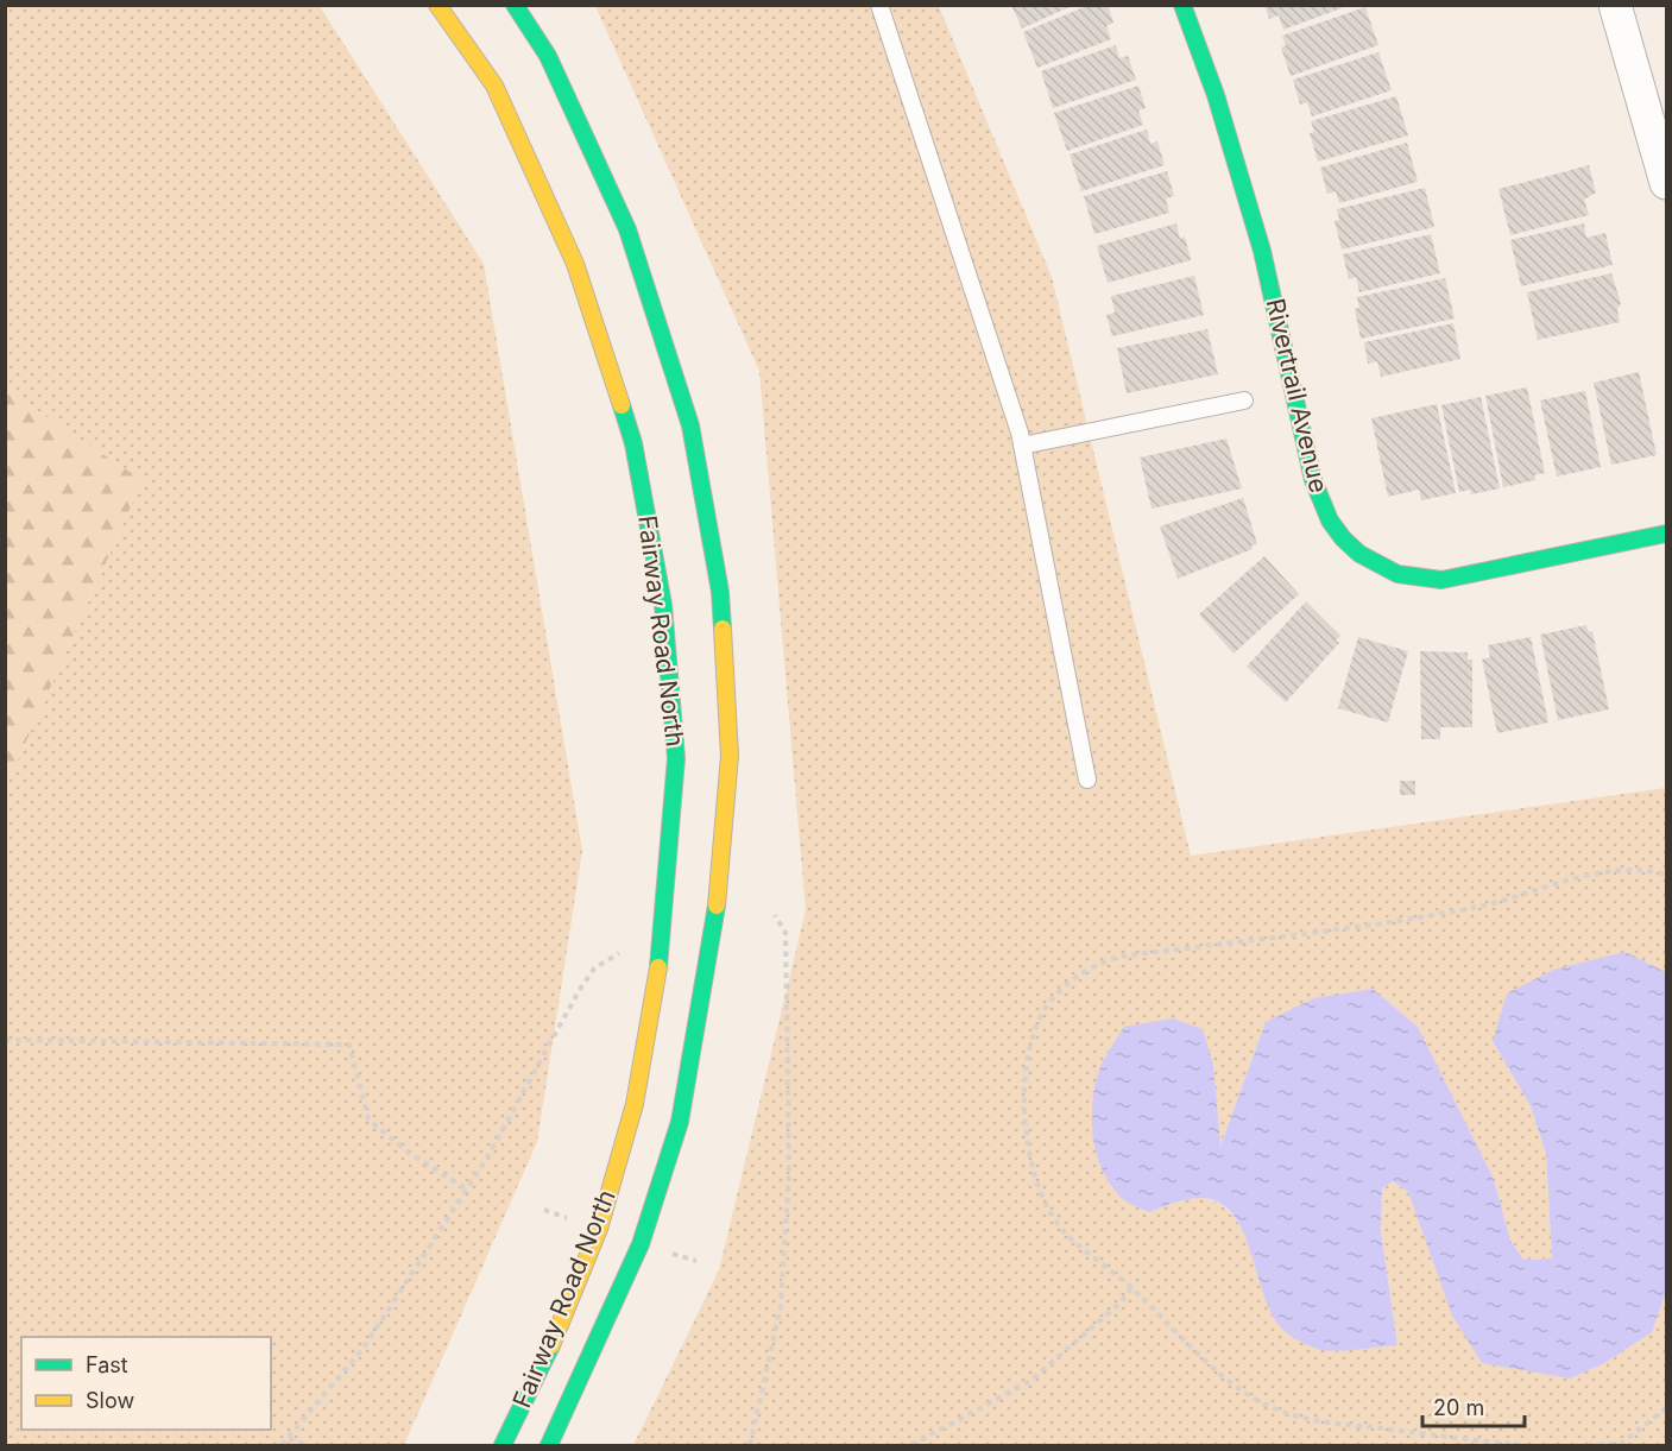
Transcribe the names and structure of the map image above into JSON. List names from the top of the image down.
{
  "streets": {
    "main road": ["Rivertrail Avenue", "Fairway Road North"]
  },
  "legend": ["Fast", "Slow"],
  "scale_bar": "20 m"
}
